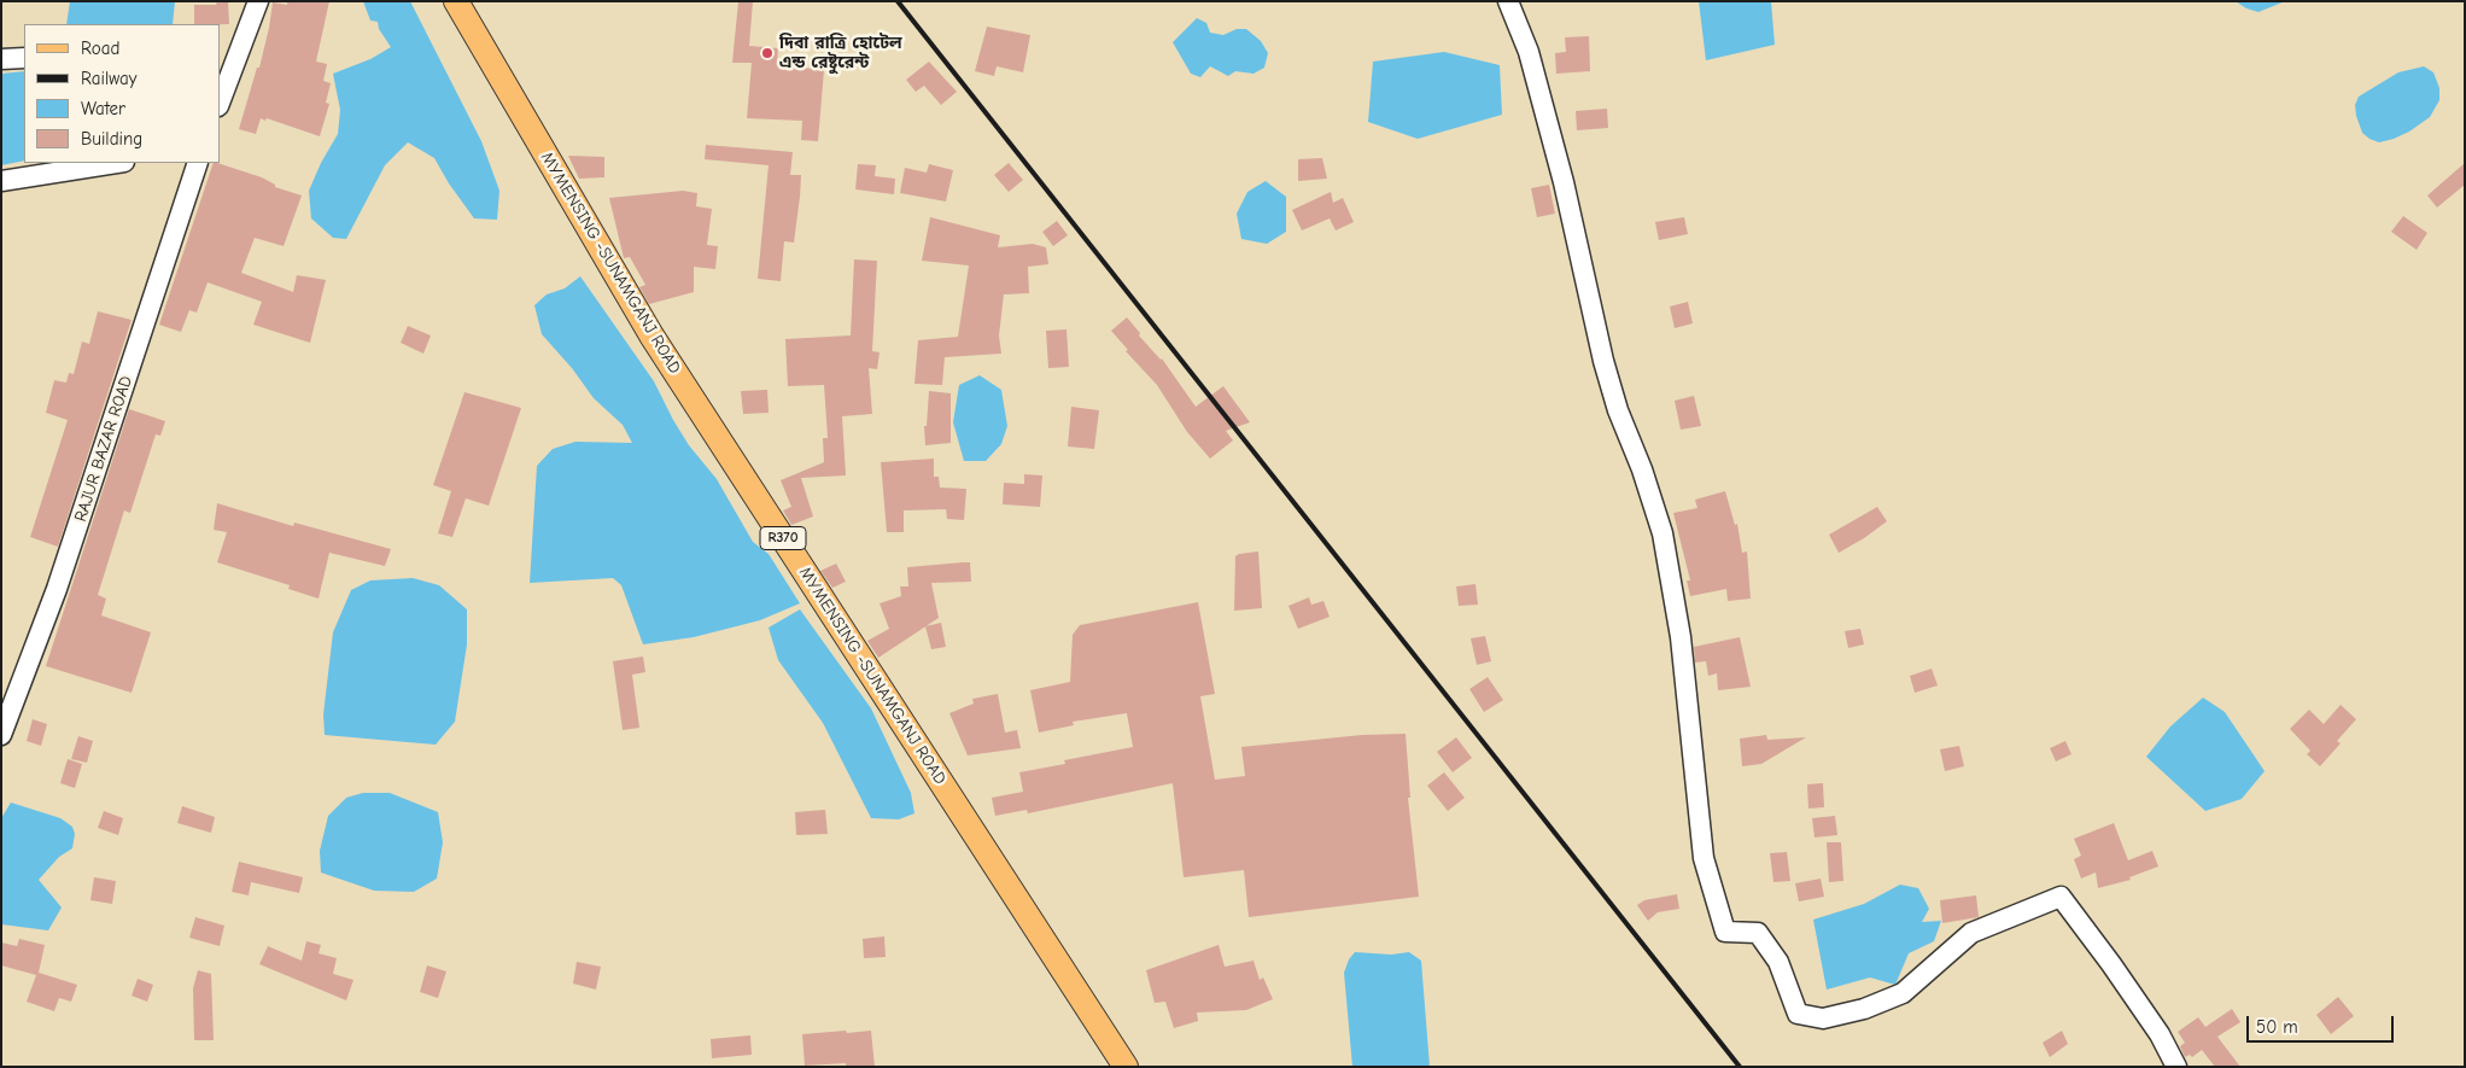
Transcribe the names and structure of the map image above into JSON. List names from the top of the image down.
{
  "streets": {
    "main road": ["MYMENSING -SUNAMGANJ ROAD", "R370"],
    "street": ["RAJUR BAZAR ROAD"]
  },
  "places": ["দিবা রাত্রি হোটেল এন্ড রেষ্টুরেন্ট"],
  "legend": [
    "Road",
    "Railway",
    "Water",
    "Building"
  ],
  "scale_bar": "50 m"
}
